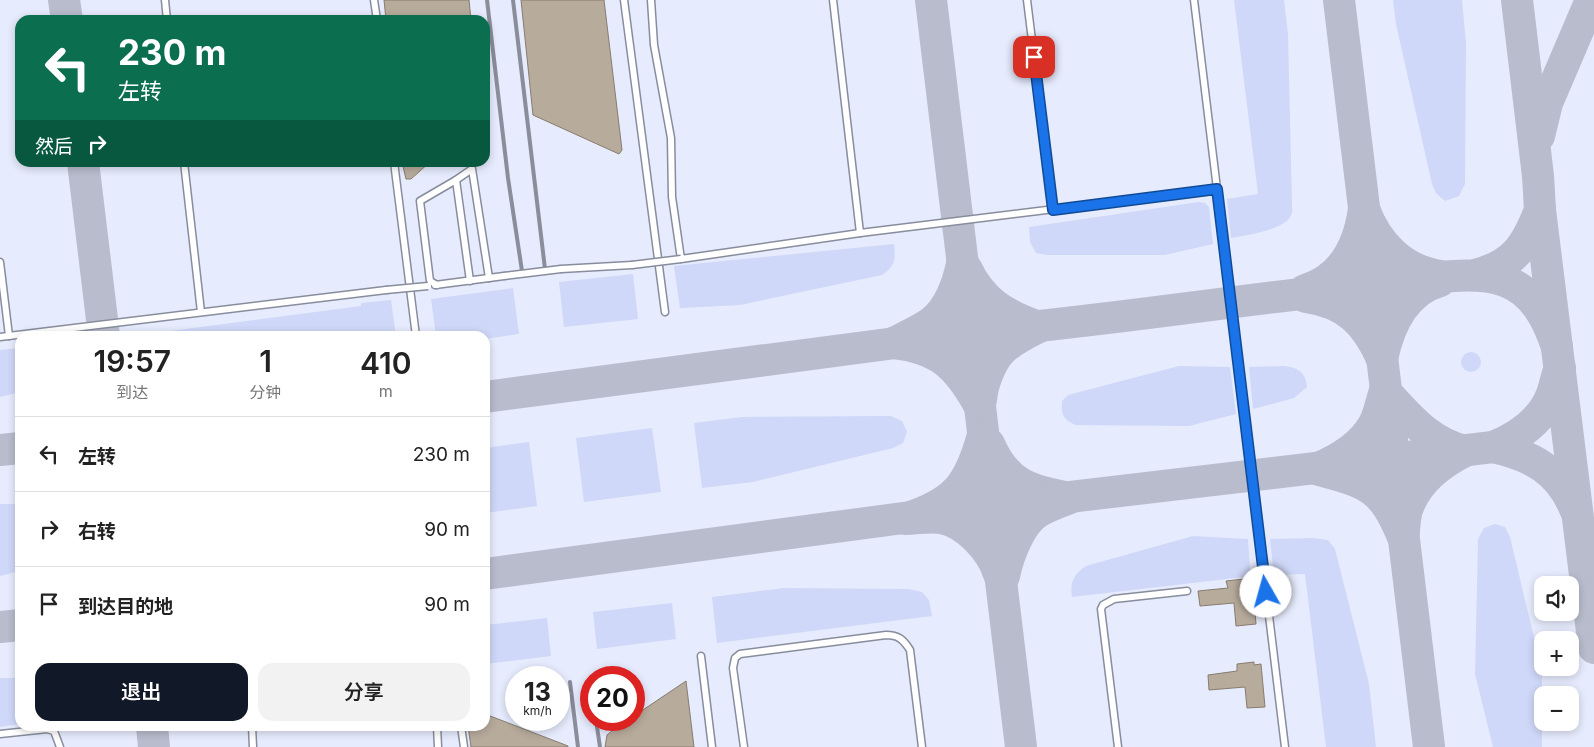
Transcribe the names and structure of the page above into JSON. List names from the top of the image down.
{
  "page": {
    "turn": ["230 m", "左转"],
    "then": "然后",
    "eta": [
      "19:57",
      "到达",
      "1",
      "分钟",
      "410",
      "m"
    ],
    "list": [
      {
        "name": "左转",
        "value": "230 m"
      },
      {
        "name": "右转",
        "value": "90 m"
      },
      {
        "name": "到达目的地",
        "value": "90 m"
      }
    ],
    "map_buttons": ["+", "−"],
    "buttons": ["退出", "分享"],
    "speed": "13 km/h",
    "limit": "20"
  }
}
